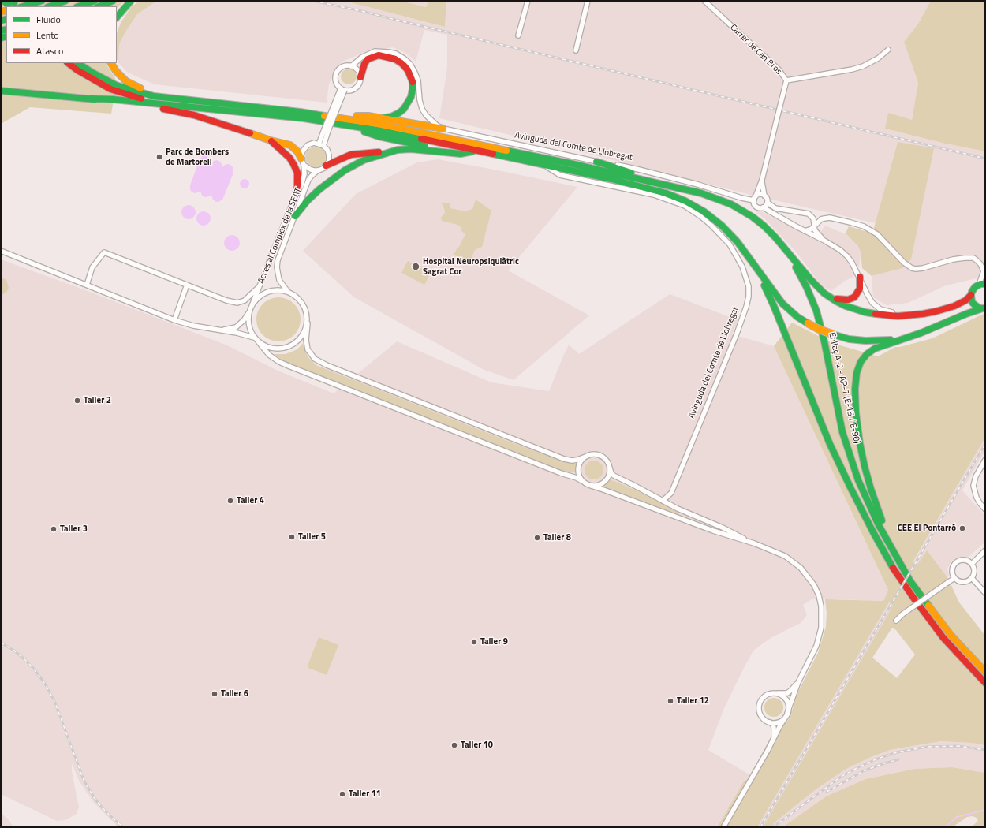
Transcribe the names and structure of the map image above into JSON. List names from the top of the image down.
{
  "streets": {
    "main road": ["Enllaç A-2 - AP-7 (E-15 / E-90)"],
    "street": ["Carrer de Can Bros", "Avinguda del Comte de Llobregat", "Accés al Complex de la SEAT"]
  },
  "crossings": [
    ["Carrer de Can Bros", "Avinguda del Comte de Llobregat"]
  ],
  "places": [
    "Parc de Bombers de Martorell",
    "Hospital Neuropsiquiàtric Sagrat Cor",
    "Taller 2",
    "Taller 4",
    "CEE El Pontarró",
    "Taller 3",
    "Taller 5",
    "Taller 8",
    "Taller 9",
    "Taller 6",
    "Taller 12",
    "Taller 10",
    "Taller 11"
  ],
  "legend": ["Fluido", "Lento", "Atasco"]
}
